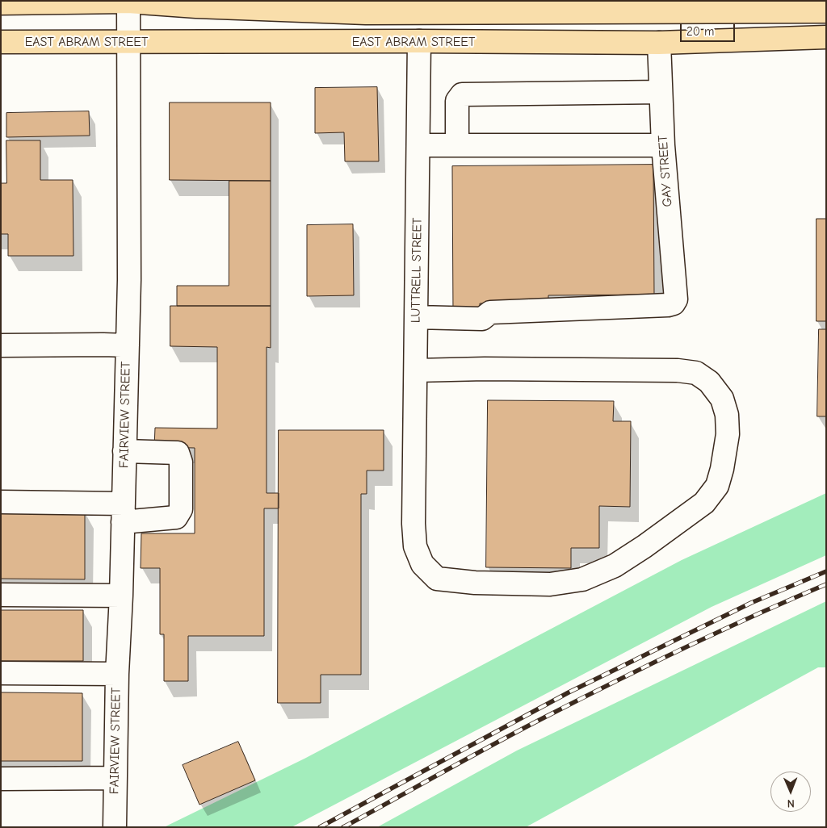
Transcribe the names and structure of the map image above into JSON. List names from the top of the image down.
{
  "streets": {
    "main road": ["EAST ABRAM STREET"],
    "street": ["GAY STREET", "LUTTRELL STREET", "FAIRVIEW STREET"]
  },
  "crossings": [
    ["EAST ABRAM STREET", "GAY STREET"],
    ["EAST ABRAM STREET", "LUTTRELL STREET"],
    ["EAST ABRAM STREET", "FAIRVIEW STREET"],
    ["GAY STREET", "LUTTRELL STREET"]
  ],
  "scale_bar": "20 m",
  "north": "bottom"
}
